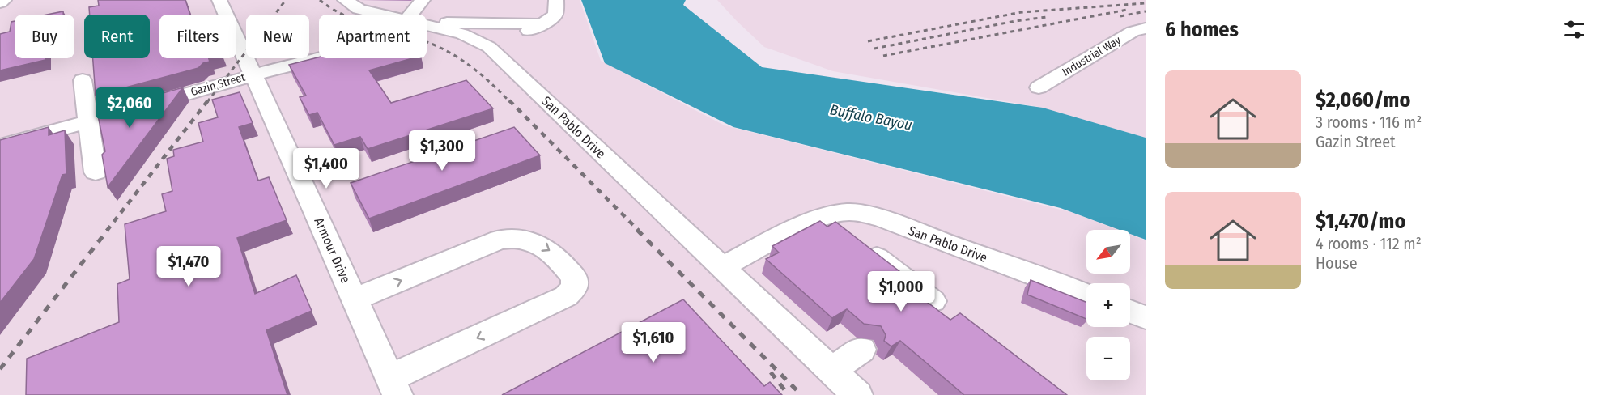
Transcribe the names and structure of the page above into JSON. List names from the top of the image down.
{
  "streets": {
    "street": [
      "Industrial Way",
      "Gazin Street",
      "San Pablo Drive",
      "Armour Drive"
    ]
  },
  "crossings": [
    ["Gazin Street", "Armour Drive"]
  ],
  "water": ["Buffalo Bayou"],
  "north": "bottom left",
  "page": {
    "heading": "6 homes",
    "chip": [
      "Buy",
      "Rent",
      "Filters",
      "New",
      "Apartment"
    ],
    "list": [
      {
        "name": "$2,060/mo",
        "note": "3 rooms · 116 m² · Gazin Street"
      },
      {
        "name": "$1,470/mo",
        "note": "4 rooms · 112 m² · House"
      }
    ],
    "price": [
      "$2,060",
      "$1,300",
      "$1,400",
      "$1,470",
      "$1,000",
      "$1,610"
    ],
    "map_buttons": ["+", "−"]
  }
}
